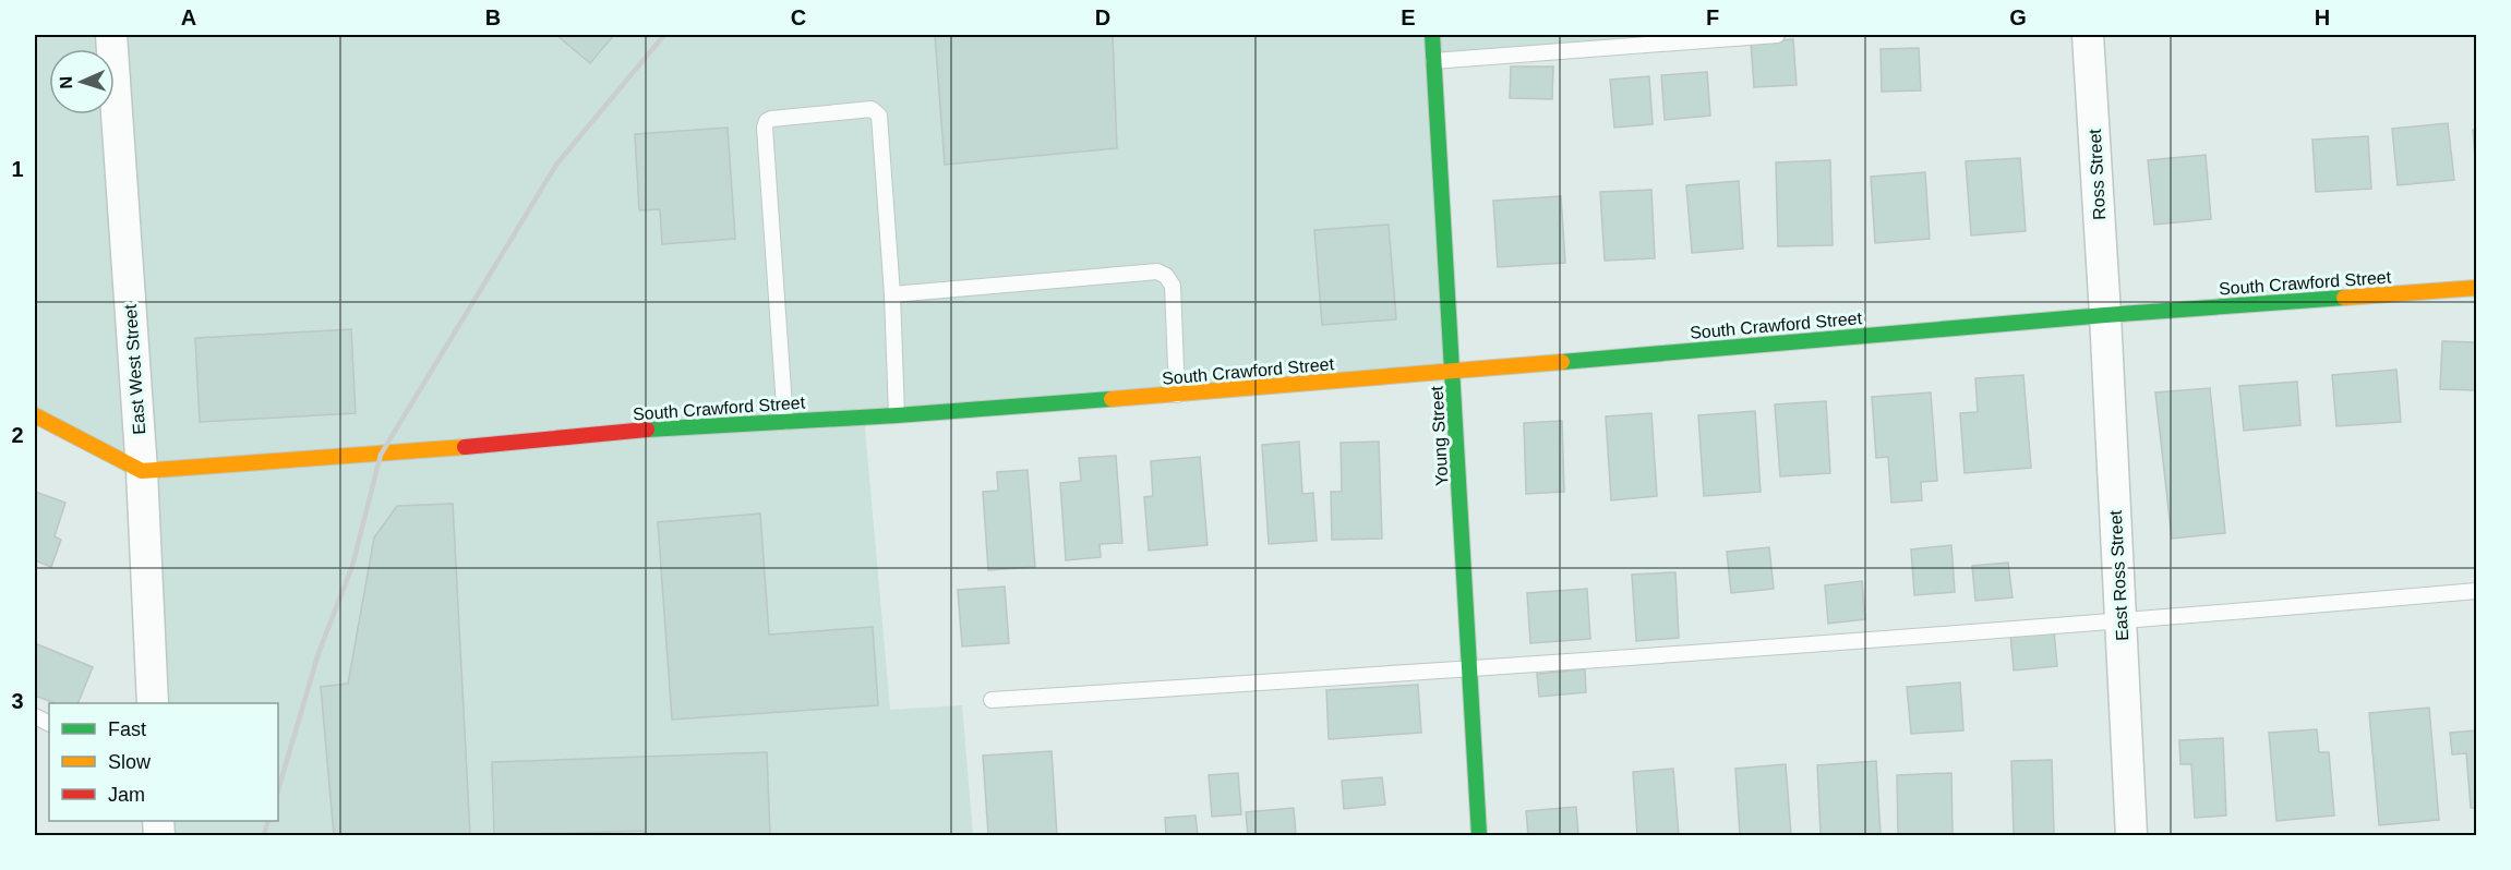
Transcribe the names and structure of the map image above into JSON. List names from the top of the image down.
{
  "streets": {
    "street": [
      "Ross Street",
      "South Crawford Street",
      "East West Street",
      "Young Street",
      "East Ross Street"
    ]
  },
  "crossings": [
    ["Ross Street", "South Crawford Street"],
    ["Ross Street", "East Ross Street"],
    ["South Crawford Street", "East West Street"],
    ["South Crawford Street", "Young Street"],
    ["South Crawford Street", "East Ross Street"]
  ],
  "legend": ["Fast", "Slow", "Jam"],
  "north": "left",
  "grid": {
    "columns": [
      "A",
      "B",
      "C",
      "D",
      "E",
      "F",
      "G",
      "H"
    ],
    "rows": ["1", "2", "3"]
  }
}
